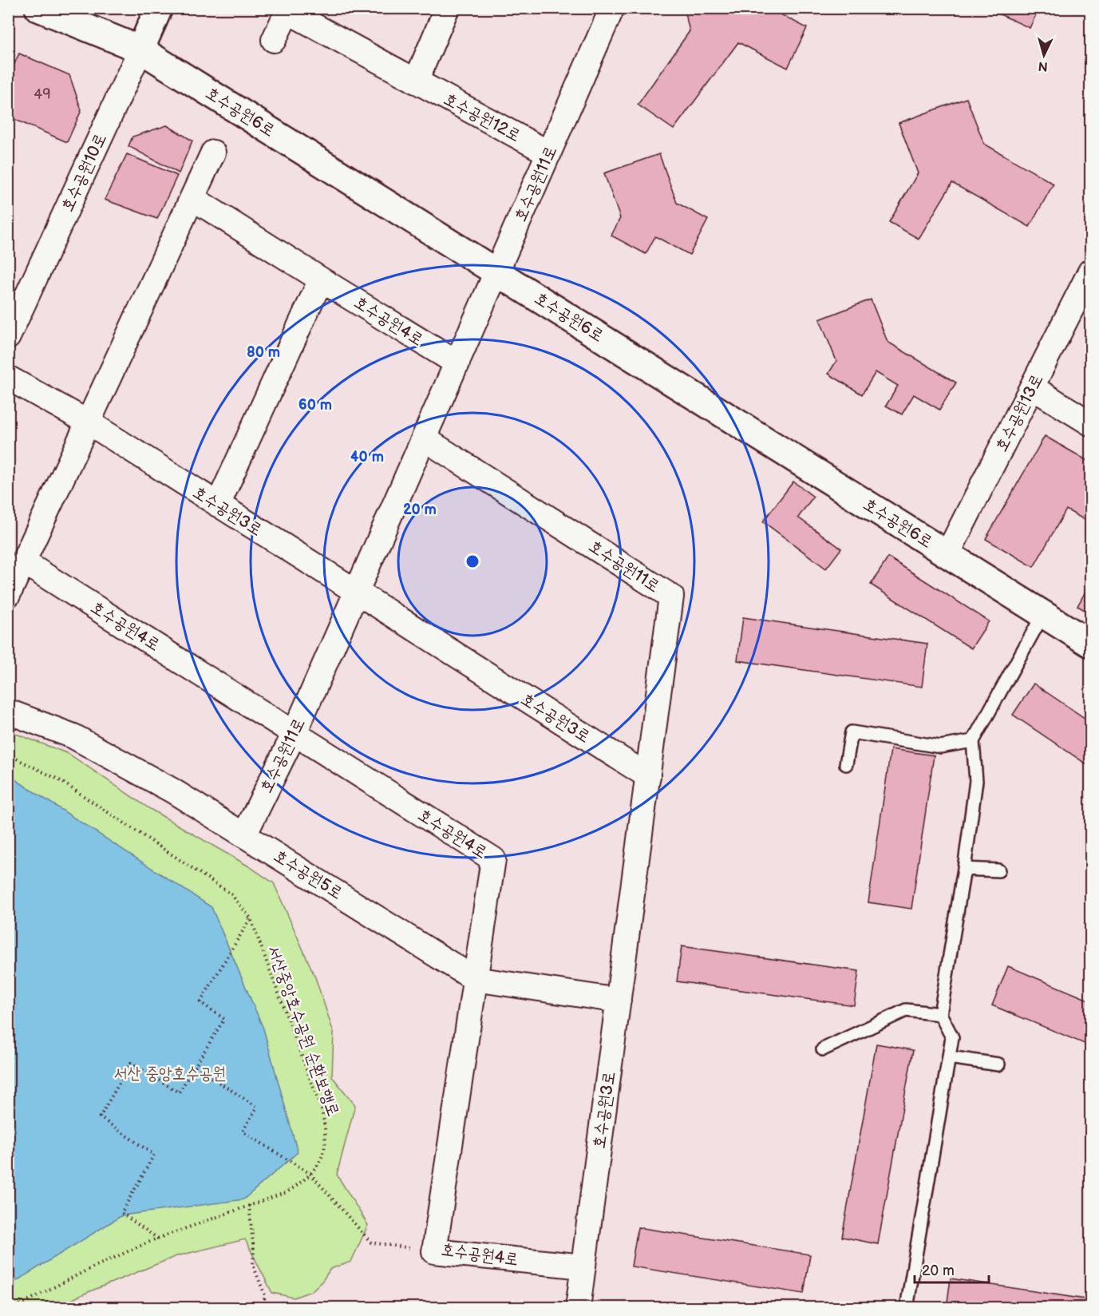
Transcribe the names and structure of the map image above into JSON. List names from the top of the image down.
{
  "streets": {
    "street": [
      "호수공원6로",
      "호수공원12로",
      "호수공원10로",
      "호수공원11로",
      "호수공원4로",
      "호수공원13로",
      "호수공원3로",
      "호수공원5로"
    ],
    "path": ["서산중앙호수공원 순환보행로"]
  },
  "crossings": [
    ["호수공원6로", "호수공원10로"],
    ["호수공원6로", "호수공원11로"],
    ["호수공원6로", "호수공원13로"],
    ["호수공원12로", "호수공원11로"],
    ["호수공원11로", "호수공원4로"],
    ["호수공원11로", "호수공원3로"],
    ["호수공원11로", "호수공원5로"],
    ["호수공원4로", "호수공원3로"],
    ["호수공원4로", "호수공원5로"],
    ["호수공원3로", "호수공원5로"]
  ],
  "parks": ["서산 중앙호수공원"],
  "house_numbers": ["49"],
  "scale_bar": "20 m",
  "north": "bottom",
  "rings": [
    "80 m",
    "60 m",
    "40 m",
    "20 m"
  ]
}
